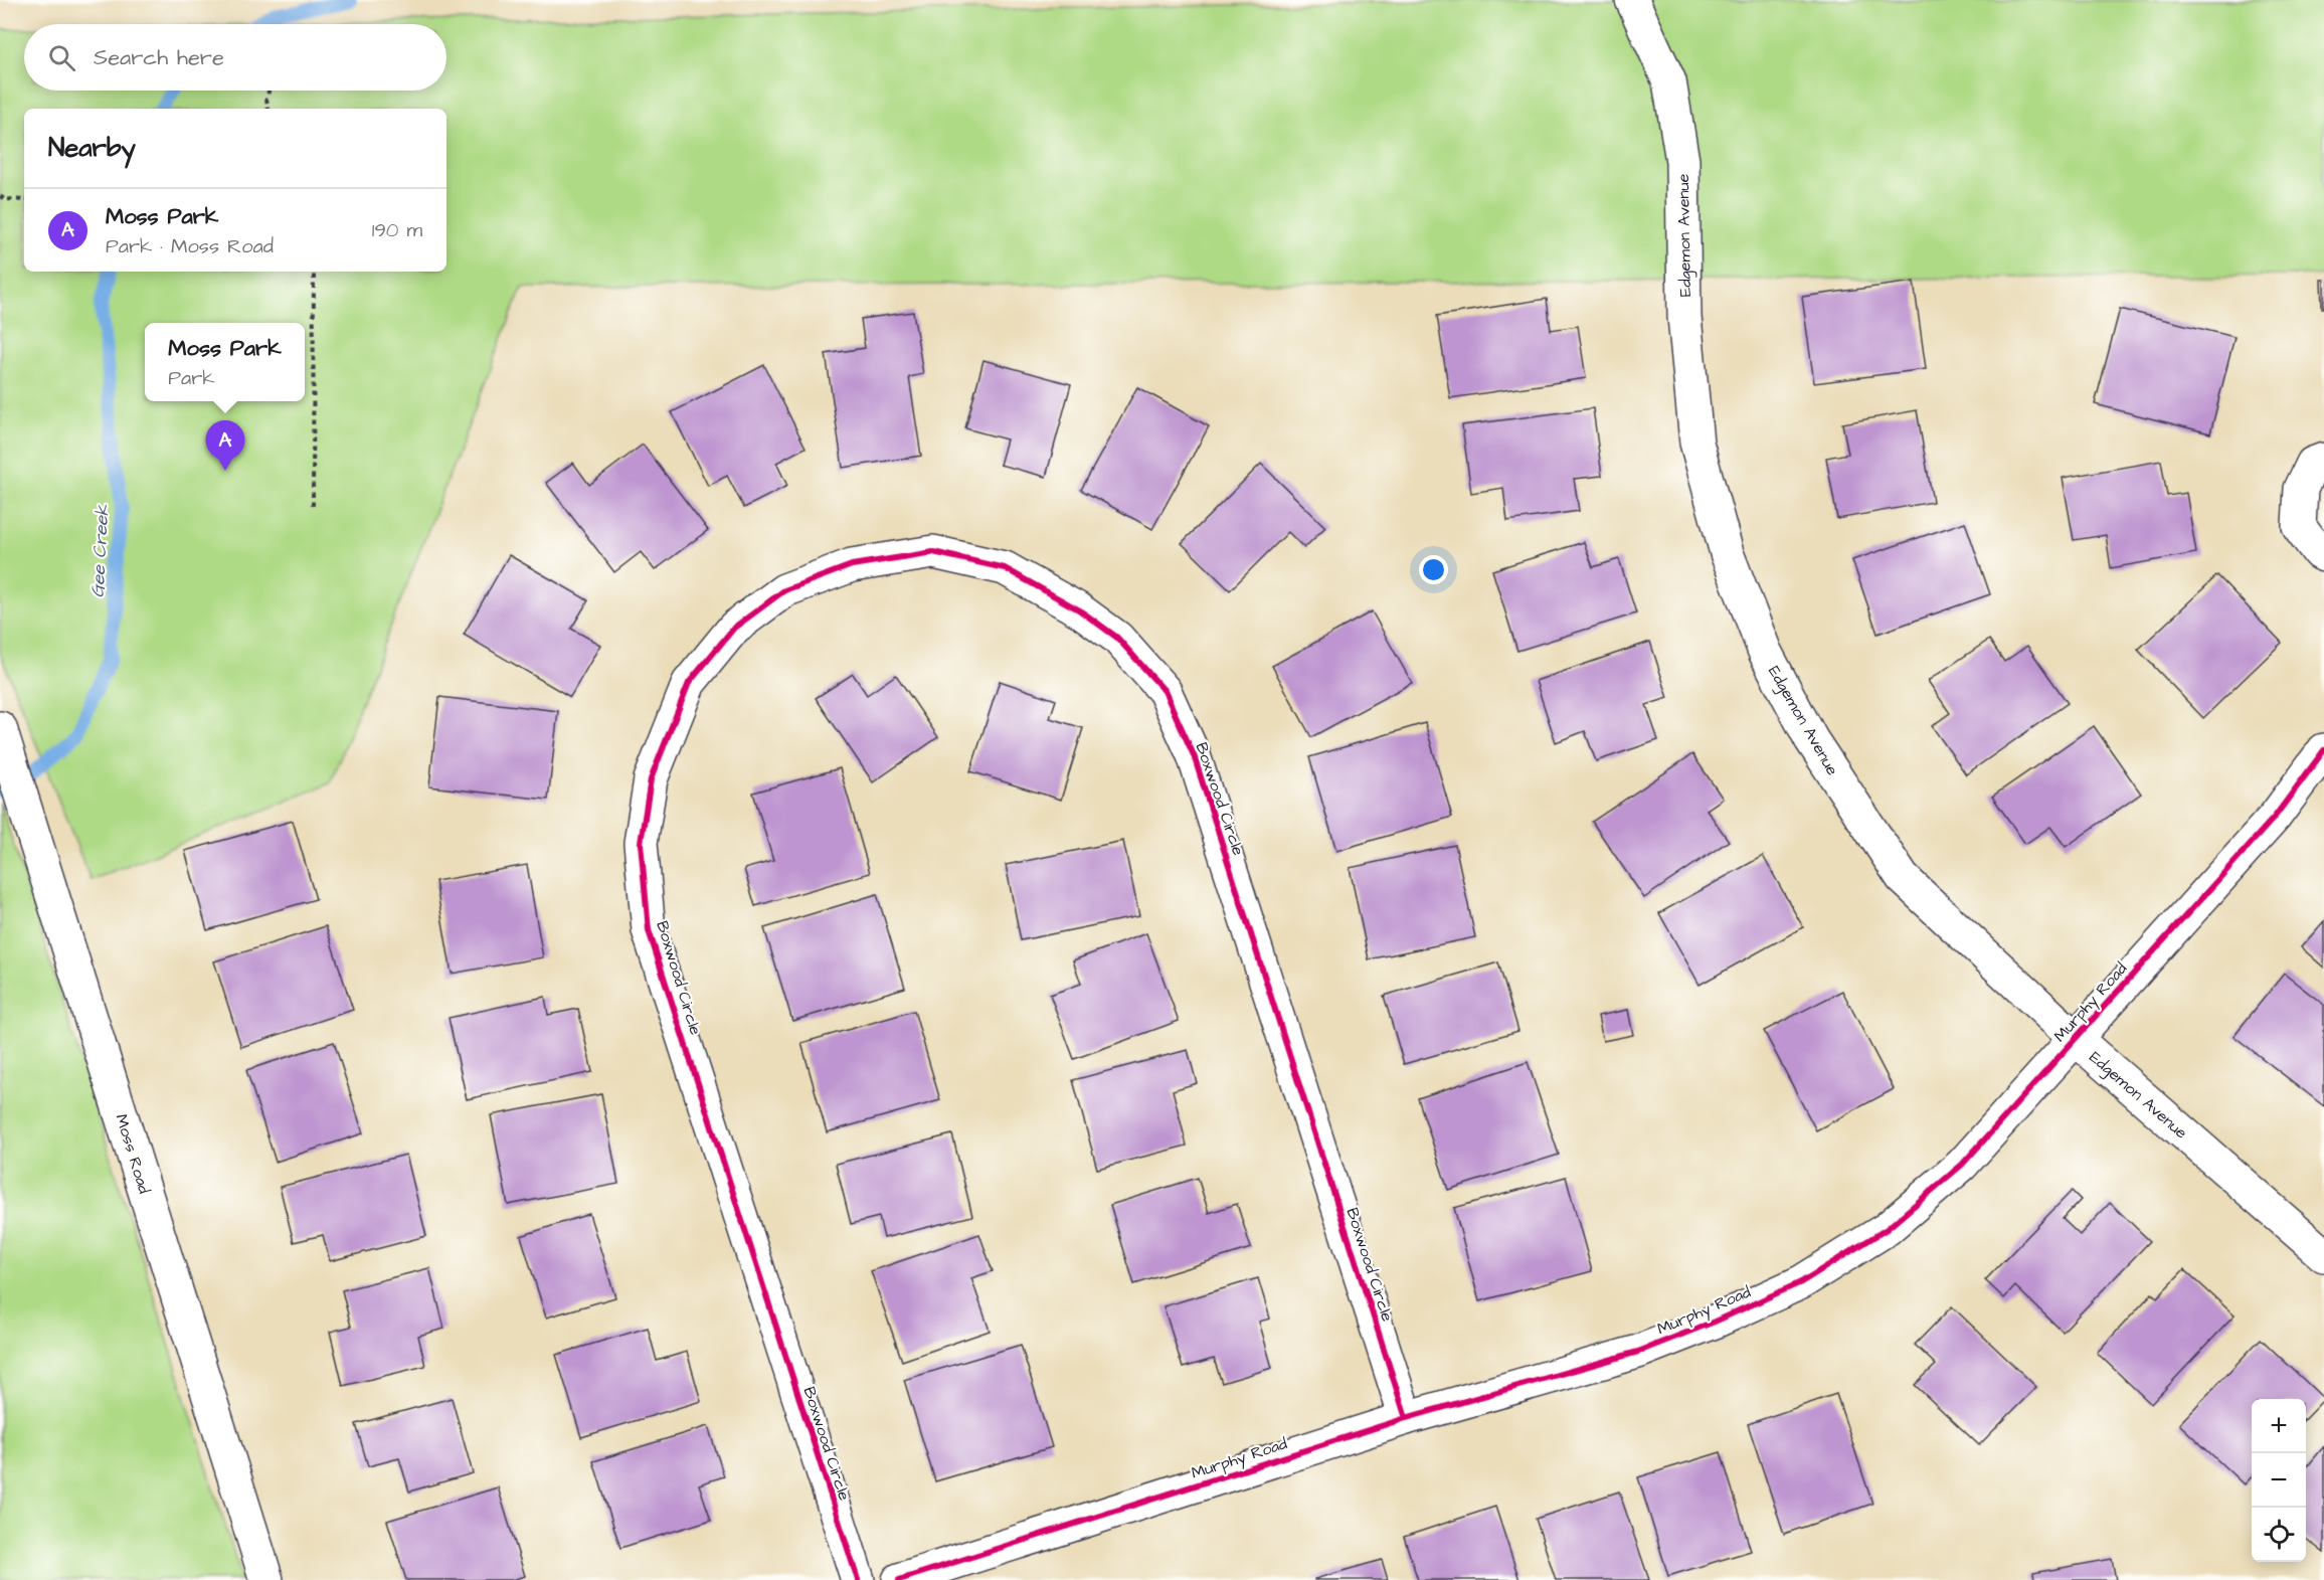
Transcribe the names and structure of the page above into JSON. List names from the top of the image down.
{
  "streets": {
    "street": [
      "Edgemon Avenue",
      "Boxwood Circle",
      "Murphy Road",
      "Moss Road"
    ]
  },
  "crossings": [
    ["Edgemon Avenue", "Murphy Road"],
    ["Boxwood Circle", "Murphy Road"]
  ],
  "water": ["Gee Creek"],
  "page": {
    "search": "Search here",
    "heading": "Nearby",
    "list": [
      {
        "mark": "A",
        "name": "Moss Park",
        "note": "Park · Moss Road",
        "value": "190 m"
      }
    ],
    "popup": ["Moss Park", "Park"],
    "pins": "A",
    "map_buttons": ["+", "−"]
  }
}
